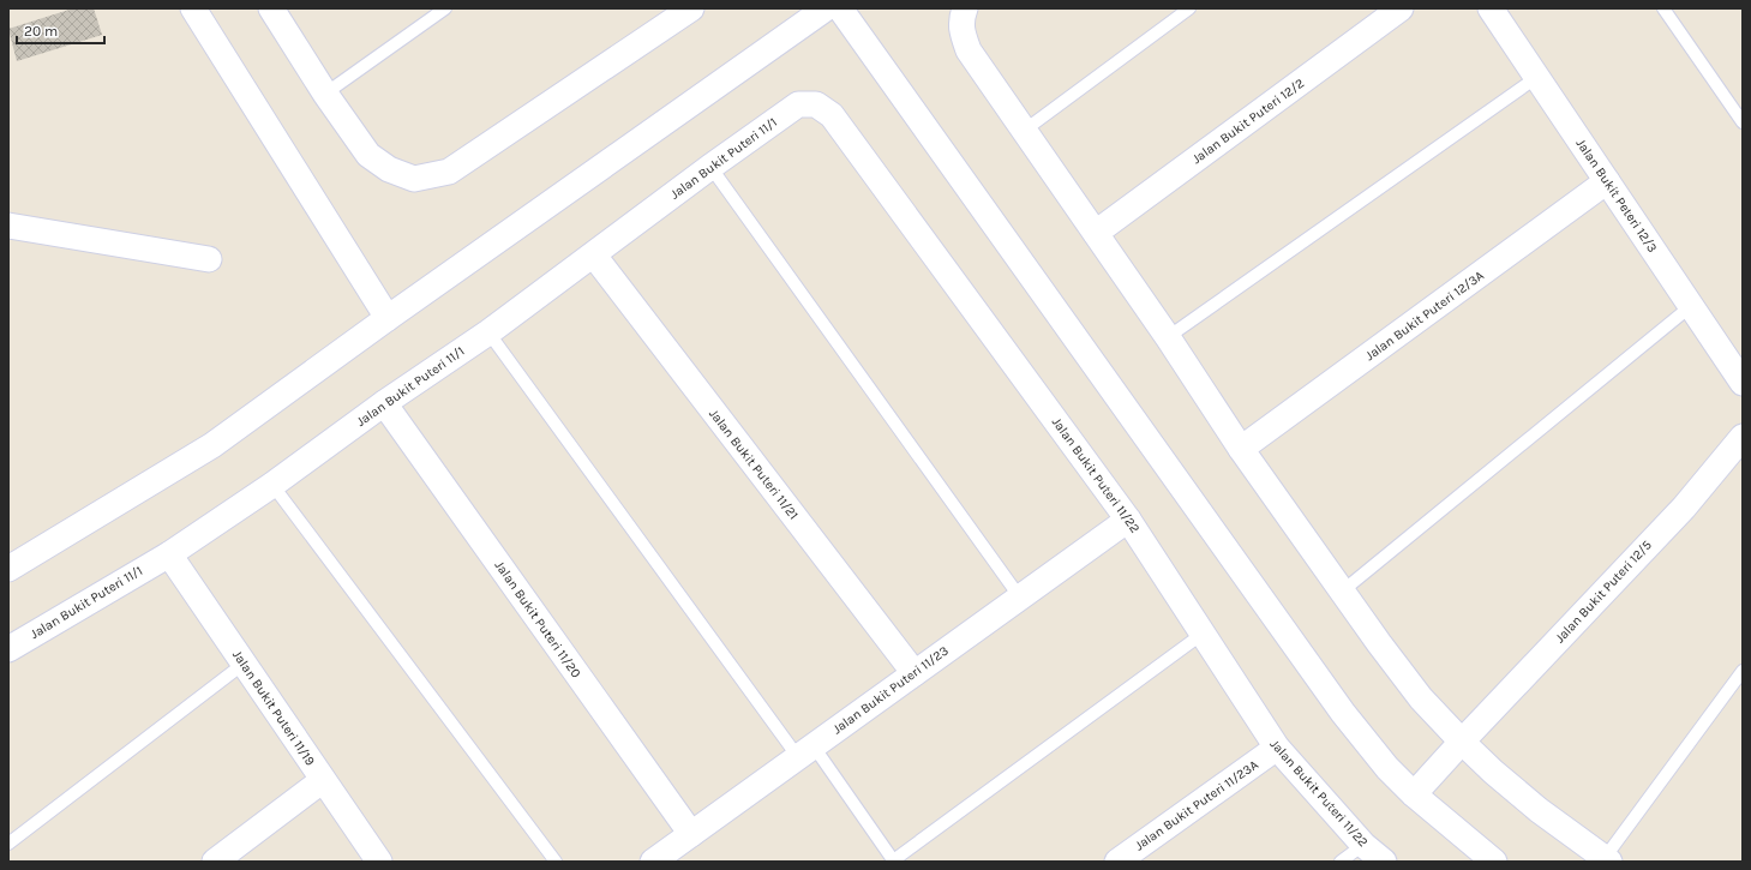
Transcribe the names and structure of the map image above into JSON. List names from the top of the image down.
{
  "streets": {
    "street": [
      "Jalan Bukit Puteri 12/2",
      "Jalan Bukit Puteri 11/1",
      "Jalan Bukit Peteri 12/3",
      "Jalan Bukit Puteri 12/3A",
      "Jalan Bukit Puteri 11/21",
      "Jalan Bukit Puteri 11/22",
      "Jalan Bukit Puteri 12/5",
      "Jalan Bukit Puteri 11/20",
      "Jalan Bukit Puteri 11/23",
      "Jalan Bukit Puteri 11/19",
      "Jalan Bukit Puteri 11/23A"
    ]
  },
  "crossings": [
    ["Jalan Bukit Puteri 11/1", "Jalan Bukit Puteri 11/21"],
    ["Jalan Bukit Puteri 11/1", "Jalan Bukit Puteri 11/22"],
    ["Jalan Bukit Puteri 11/1", "Jalan Bukit Puteri 11/20"],
    ["Jalan Bukit Puteri 11/1", "Jalan Bukit Puteri 11/19"],
    ["Jalan Bukit Peteri 12/3", "Jalan Bukit Puteri 12/3A"],
    ["Jalan Bukit Puteri 11/21", "Jalan Bukit Puteri 11/23"],
    ["Jalan Bukit Puteri 11/22", "Jalan Bukit Puteri 11/23"],
    ["Jalan Bukit Puteri 11/22", "Jalan Bukit Puteri 11/23A"],
    ["Jalan Bukit Puteri 11/20", "Jalan Bukit Puteri 11/23"]
  ],
  "scale_bar": "20 m"
}
